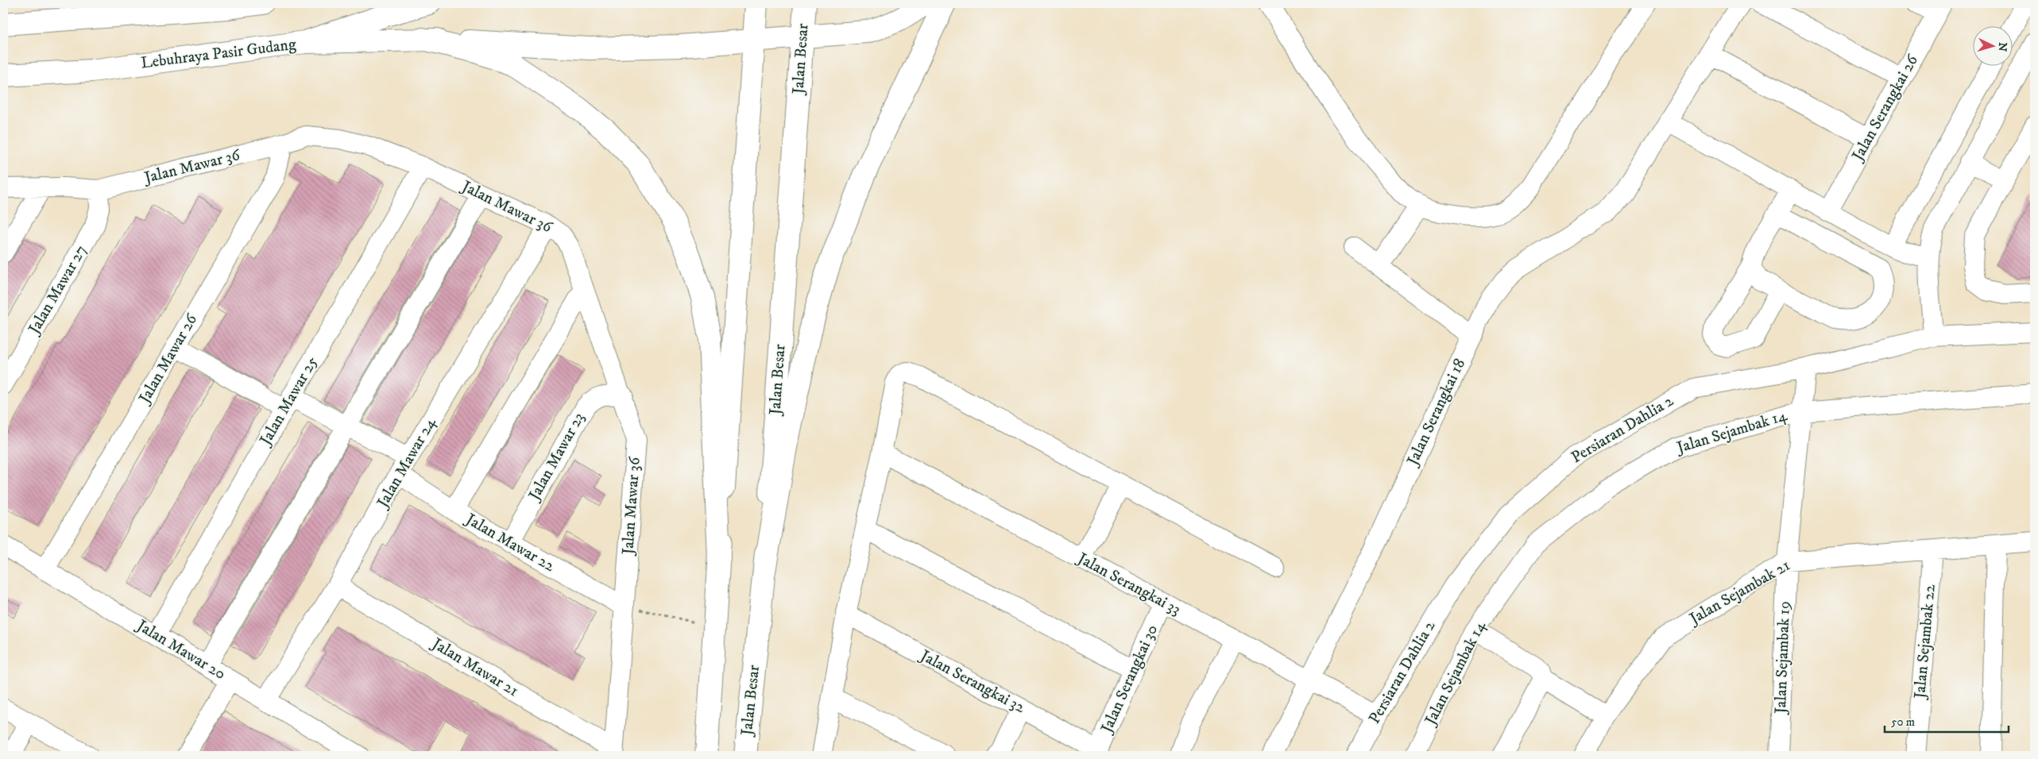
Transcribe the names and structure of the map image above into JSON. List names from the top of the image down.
{
  "streets": {
    "main road": ["Lebuhraya Pasir Gudang", "Jalan Besar"],
    "street": [
      "Jalan Serangkai 26",
      "Jalan Mawar 36",
      "Jalan Mawar 27",
      "Jalan Mawar 26",
      "Jalan Mawar 25",
      "Jalan Serangkai 18",
      "Persiaran Dahlia 2",
      "Jalan Sejambak 14",
      "Jalan Mawar 23",
      "Jalan Mawar 24",
      "Jalan Mawar 22",
      "Jalan Serangkai 33",
      "Jalan Sejambak 21",
      "Jalan Sejambak 22",
      "Jalan Mawar 20",
      "Jalan Sejambak 19",
      "Jalan Mawar 21",
      "Jalan Serangkai 30",
      "Jalan Serangkai 32"
    ]
  },
  "crossings": [
    ["Jalan Mawar 36", "Jalan Mawar 27"],
    ["Jalan Mawar 36", "Jalan Mawar 26"],
    ["Jalan Mawar 36", "Jalan Mawar 25"],
    ["Jalan Mawar 36", "Jalan Mawar 23"],
    ["Jalan Mawar 36", "Jalan Mawar 24"],
    ["Jalan Mawar 36", "Jalan Mawar 22"],
    ["Jalan Mawar 36", "Jalan Mawar 21"],
    ["Jalan Mawar 26", "Jalan Mawar 20"],
    ["Jalan Mawar 25", "Jalan Mawar 20"],
    ["Jalan Serangkai 18", "Jalan Serangkai 33"],
    ["Persiaran Dahlia 2", "Jalan Serangkai 33"],
    ["Persiaran Dahlia 2", "Jalan Sejambak 19"],
    ["Jalan Sejambak 14", "Jalan Sejambak 19"],
    ["Jalan Mawar 23", "Jalan Mawar 22"],
    ["Jalan Mawar 24", "Jalan Mawar 22"],
    ["Jalan Mawar 24", "Jalan Mawar 20"],
    ["Jalan Mawar 24", "Jalan Mawar 21"],
    ["Jalan Serangkai 33", "Jalan Serangkai 30"],
    ["Jalan Sejambak 21", "Jalan Sejambak 22"],
    ["Jalan Sejambak 21", "Jalan Sejambak 19"],
    ["Jalan Serangkai 30", "Jalan Serangkai 32"]
  ],
  "scale_bar": "50 m",
  "north": "right"
}
